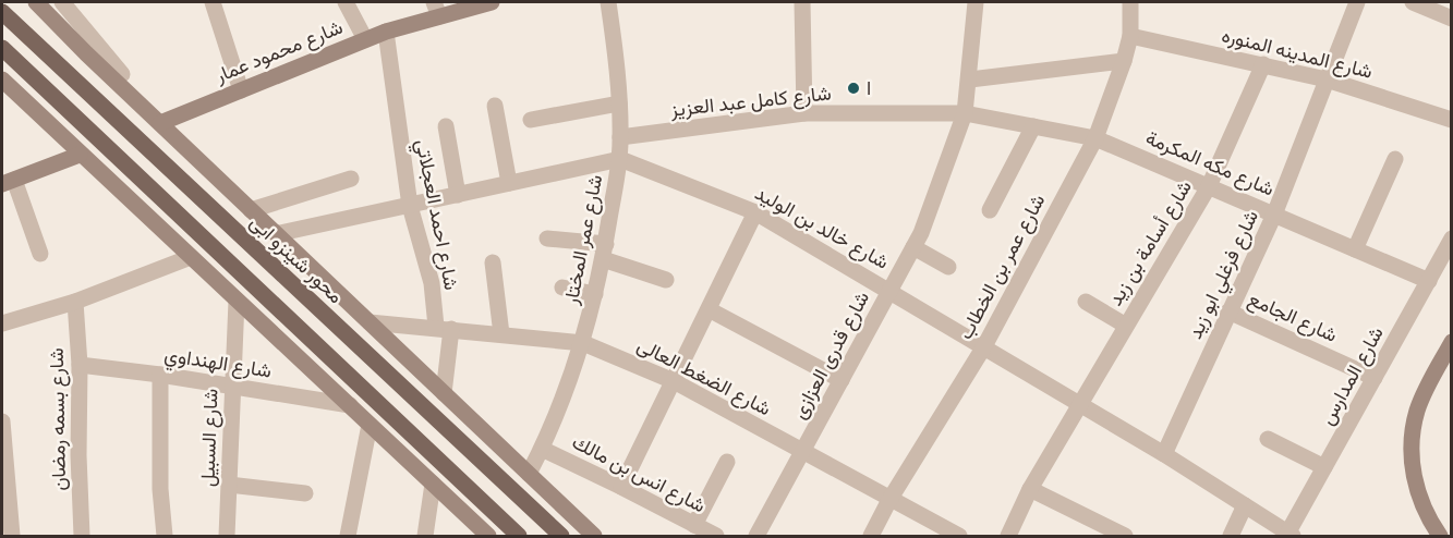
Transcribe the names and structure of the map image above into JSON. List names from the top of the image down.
{
  "streets": {
    "main road": ["محور شينزو ابى"],
    "street": [
      "شارع محمود عمار",
      "شارع المدينه المنوره",
      "شارع كامل عبد العزيز",
      "شارع مكه المكرمة",
      "شارع احمد العجلاتي",
      "شارع خالد بن الوليد",
      "شارع عمر المختار",
      "شارع أسامة بن زيد",
      "شارع عمر بن الخطاب",
      "شارع فرغلي ابو زيد",
      "شارع الجامع",
      "شارع قدرى العزازى",
      "شارع الهنداوي",
      "شارع المدارس",
      "شارع الضغط العالى",
      "شارع بسمه رمضان",
      "شارع السبيل",
      "شارع انس بن مالك"
    ]
  },
  "crossings": [
    ["شارع محمود عمار", "شارع احمد العجلاتي"],
    ["شارع المدينه المنوره", "شارع أسامة بن زيد"],
    ["شارع المدينه المنوره", "شارع عمر بن الخطاب"],
    ["شارع المدينه المنوره", "شارع فرغلي ابو زيد"],
    ["شارع كامل عبد العزيز", "شارع مكه المكرمة"],
    ["شارع كامل عبد العزيز", "شارع عمر المختار"],
    ["شارع كامل عبد العزيز", "شارع قدرى العزازى"],
    ["شارع مكه المكرمة", "شارع أسامة بن زيد"],
    ["شارع مكه المكرمة", "شارع عمر بن الخطاب"],
    ["شارع مكه المكرمة", "شارع فرغلي ابو زيد"],
    ["شارع مكه المكرمة", "شارع قدرى العزازى"],
    ["شارع مكه المكرمة", "شارع المدارس"],
    ["شارع احمد العجلاتي", "شارع الضغط العالى"],
    ["شارع خالد بن الوليد", "شارع عمر المختار"],
    ["شارع خالد بن الوليد", "شارع أسامة بن زيد"],
    ["شارع خالد بن الوليد", "شارع عمر بن الخطاب"],
    ["شارع خالد بن الوليد", "شارع فرغلي ابو زيد"],
    ["شارع خالد بن الوليد", "شارع قدرى العزازى"],
    ["شارع خالد بن الوليد", "شارع المدارس"],
    ["شارع عمر المختار", "شارع الضغط العالى"],
    ["شارع عمر المختار", "شارع انس بن مالك"],
    ["شارع عمر بن الخطاب", "شارع الضغط العالى"],
    ["شارع فرغلي ابو زيد", "شارع الجامع"],
    ["شارع الجامع", "شارع المدارس"],
    ["شارع قدرى العزازى", "شارع الضغط العالى"],
    ["شارع الهنداوي", "شارع بسمه رمضان"],
    ["شارع الهنداوي", "شارع السبيل"]
  ],
  "places": ["ا"]
}
